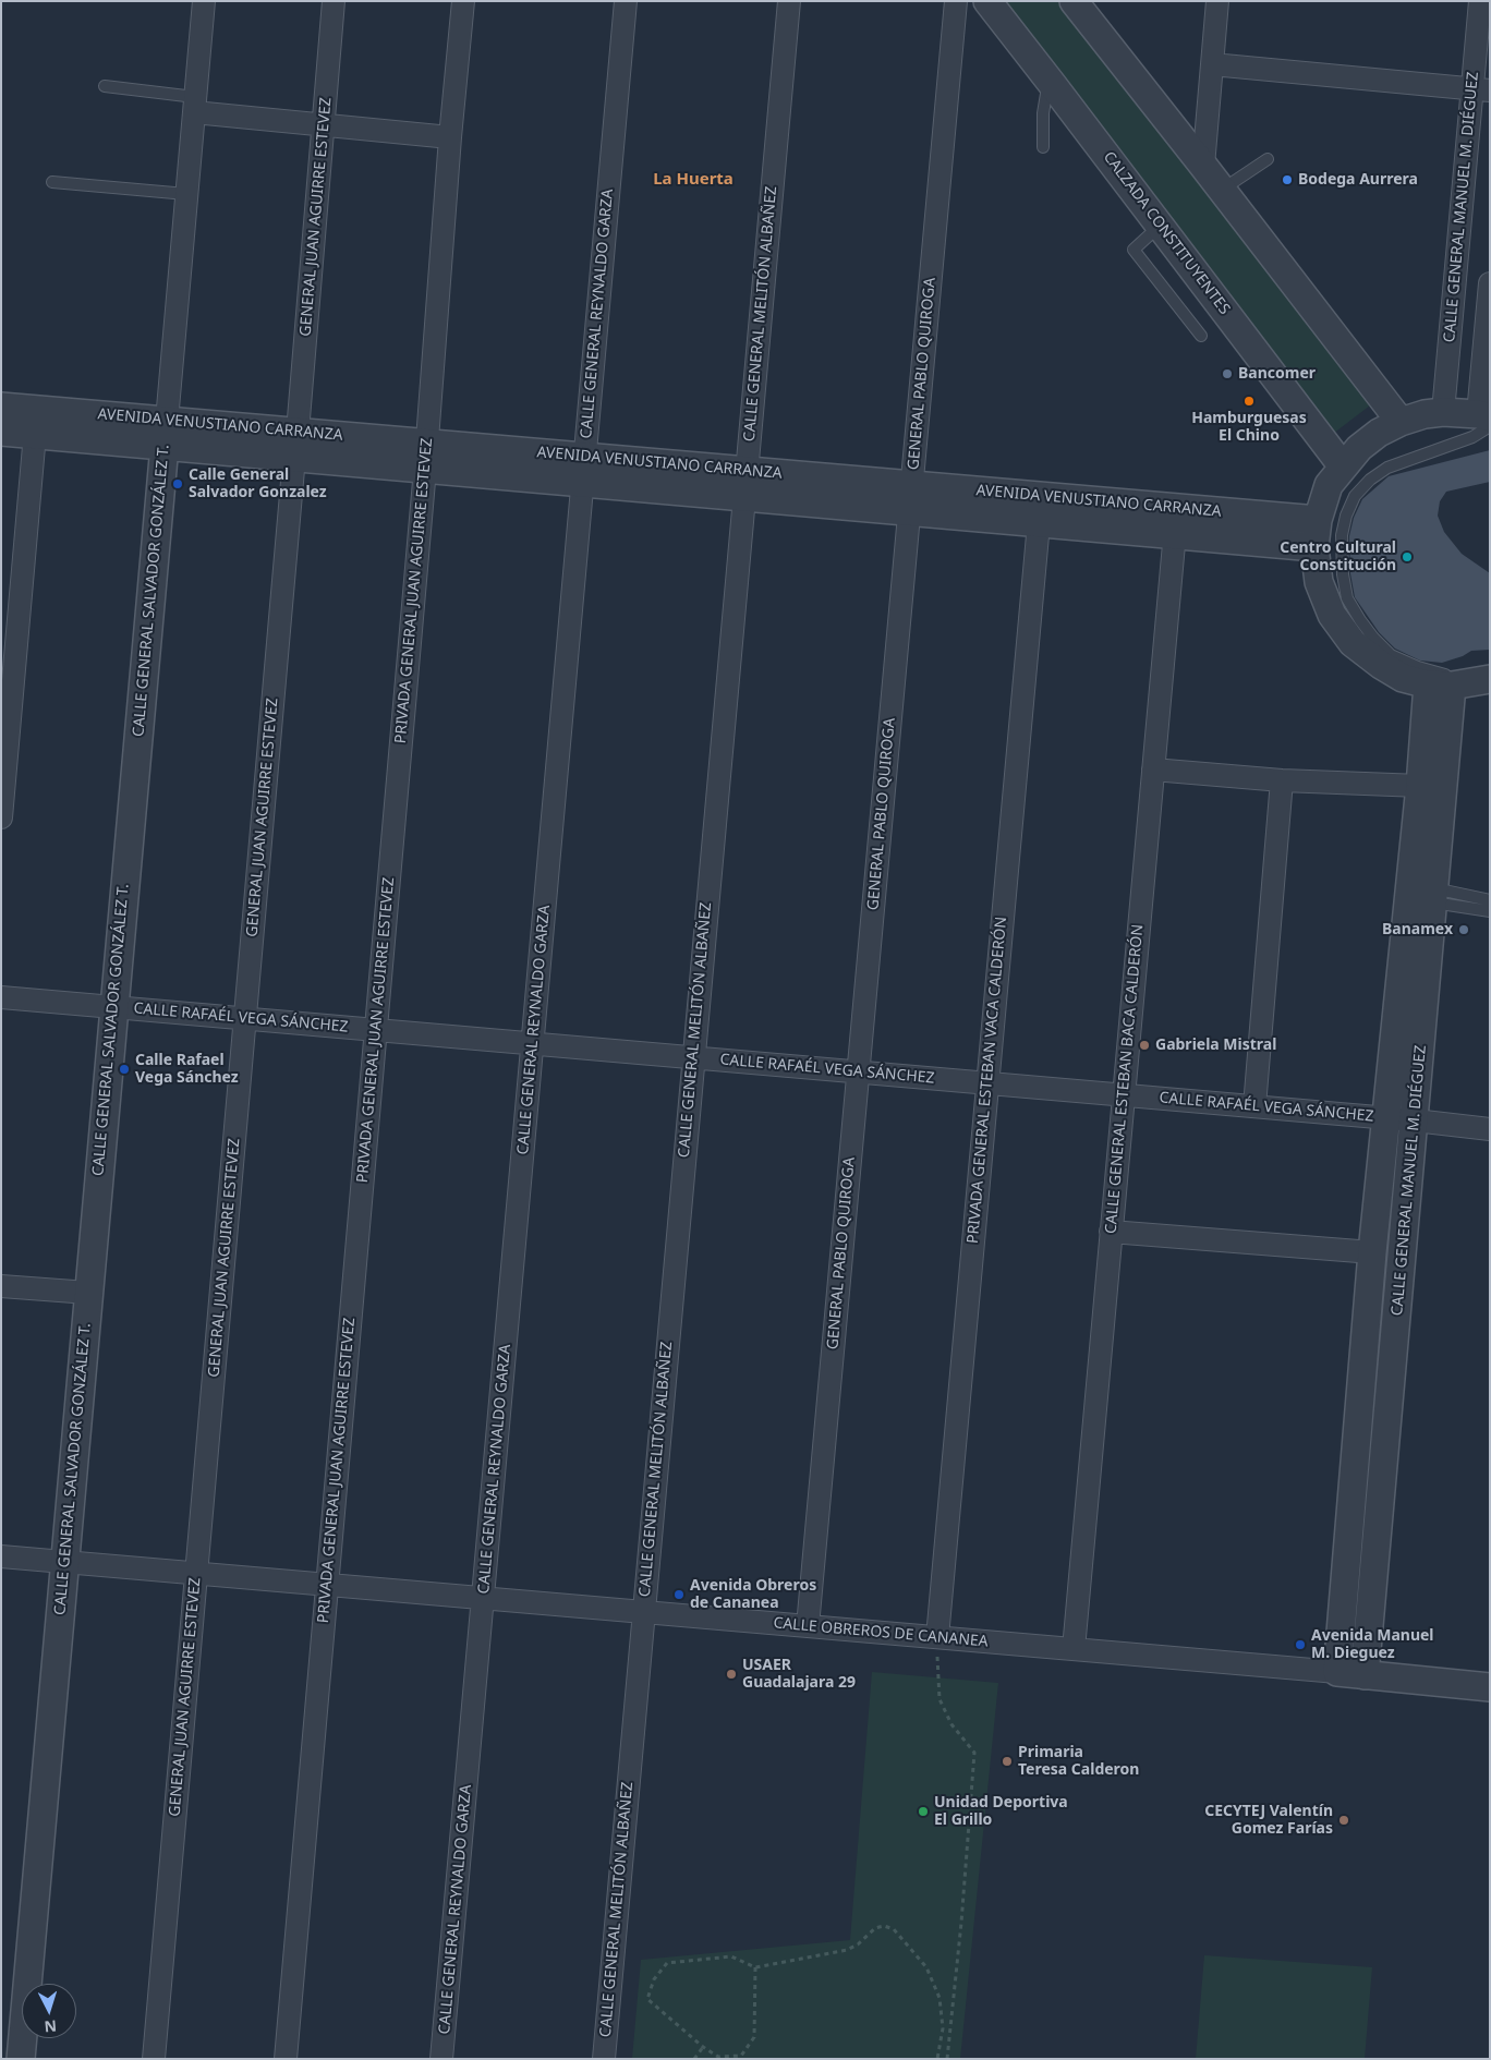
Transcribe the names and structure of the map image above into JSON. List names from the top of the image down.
{
  "streets": {
    "street": [
      "CALLE GENERAL MANUEL M. DIÉGUEZ",
      "GENERAL JUAN AGUIRRE ESTEVEZ",
      "CALZADA CONSTITUYENTES",
      "CALLE GENERAL REYNALDO GARZA",
      "CALLE GENERAL MELITÓN ALBAÑEZ",
      "GENERAL PABLO QUIROGA",
      "AVENIDA VENUSTIANO CARRANZA",
      "CALLE GENERAL SALVADOR GONZÁLEZ T.",
      "PRIVADA GENERAL JUAN AGUIRRE ESTEVEZ",
      "CALLE RAFAÉL VEGA SÁNCHEZ",
      "CALLE GENERAL ESTEBAN BACA CALDERÓN",
      "PRIVADA GENERAL ESTEBAN VACA CALDERÓN",
      "CALLE OBREROS DE CANANEA"
    ]
  },
  "crossings": [
    ["CALLE GENERAL MANUEL M. DIÉGUEZ", "CALLE RAFAÉL VEGA SÁNCHEZ"],
    ["CALLE GENERAL MANUEL M. DIÉGUEZ", "CALLE OBREROS DE CANANEA"],
    ["GENERAL JUAN AGUIRRE ESTEVEZ", "AVENIDA VENUSTIANO CARRANZA"],
    ["GENERAL JUAN AGUIRRE ESTEVEZ", "CALLE RAFAÉL VEGA SÁNCHEZ"],
    ["GENERAL JUAN AGUIRRE ESTEVEZ", "CALLE OBREROS DE CANANEA"],
    ["CALLE GENERAL REYNALDO GARZA", "AVENIDA VENUSTIANO CARRANZA"],
    ["CALLE GENERAL REYNALDO GARZA", "CALLE RAFAÉL VEGA SÁNCHEZ"],
    ["CALLE GENERAL REYNALDO GARZA", "CALLE OBREROS DE CANANEA"],
    ["CALLE GENERAL MELITÓN ALBAÑEZ", "AVENIDA VENUSTIANO CARRANZA"],
    ["CALLE GENERAL MELITÓN ALBAÑEZ", "CALLE RAFAÉL VEGA SÁNCHEZ"],
    ["CALLE GENERAL MELITÓN ALBAÑEZ", "CALLE OBREROS DE CANANEA"],
    ["GENERAL PABLO QUIROGA", "AVENIDA VENUSTIANO CARRANZA"],
    ["GENERAL PABLO QUIROGA", "CALLE RAFAÉL VEGA SÁNCHEZ"],
    ["GENERAL PABLO QUIROGA", "CALLE OBREROS DE CANANEA"],
    ["AVENIDA VENUSTIANO CARRANZA", "CALLE GENERAL SALVADOR GONZÁLEZ T."],
    ["AVENIDA VENUSTIANO CARRANZA", "PRIVADA GENERAL JUAN AGUIRRE ESTEVEZ"],
    ["AVENIDA VENUSTIANO CARRANZA", "CALLE GENERAL ESTEBAN BACA CALDERÓN"],
    ["AVENIDA VENUSTIANO CARRANZA", "PRIVADA GENERAL ESTEBAN VACA CALDERÓN"],
    ["CALLE GENERAL SALVADOR GONZÁLEZ T.", "CALLE RAFAÉL VEGA SÁNCHEZ"],
    ["CALLE GENERAL SALVADOR GONZÁLEZ T.", "CALLE OBREROS DE CANANEA"],
    ["PRIVADA GENERAL JUAN AGUIRRE ESTEVEZ", "CALLE RAFAÉL VEGA SÁNCHEZ"],
    ["PRIVADA GENERAL JUAN AGUIRRE ESTEVEZ", "CALLE OBREROS DE CANANEA"],
    ["CALLE RAFAÉL VEGA SÁNCHEZ", "CALLE GENERAL ESTEBAN BACA CALDERÓN"],
    ["CALLE RAFAÉL VEGA SÁNCHEZ", "PRIVADA GENERAL ESTEBAN VACA CALDERÓN"],
    ["CALLE GENERAL ESTEBAN BACA CALDERÓN", "CALLE OBREROS DE CANANEA"],
    ["PRIVADA GENERAL ESTEBAN VACA CALDERÓN", "CALLE OBREROS DE CANANEA"]
  ],
  "districts": ["La Huerta"],
  "places": [
    "Bodega Aurrera",
    "Bancomer",
    "Hamburguesas El Chino",
    "Calle General Salvador Gonzalez",
    "Centro Cultural Constitución",
    "Banamex",
    "Gabriela Mistral",
    "Calle Rafael Vega Sánchez",
    "Avenida Obreros de Cananea",
    "Avenida Manuel M. Dieguez",
    "USAER Guadalajara 29",
    "Primaria Teresa Calderon",
    "Unidad Deportiva El Grillo",
    "CECYTEJ Valentín Gomez Farías"
  ],
  "north": "bottom"
}
